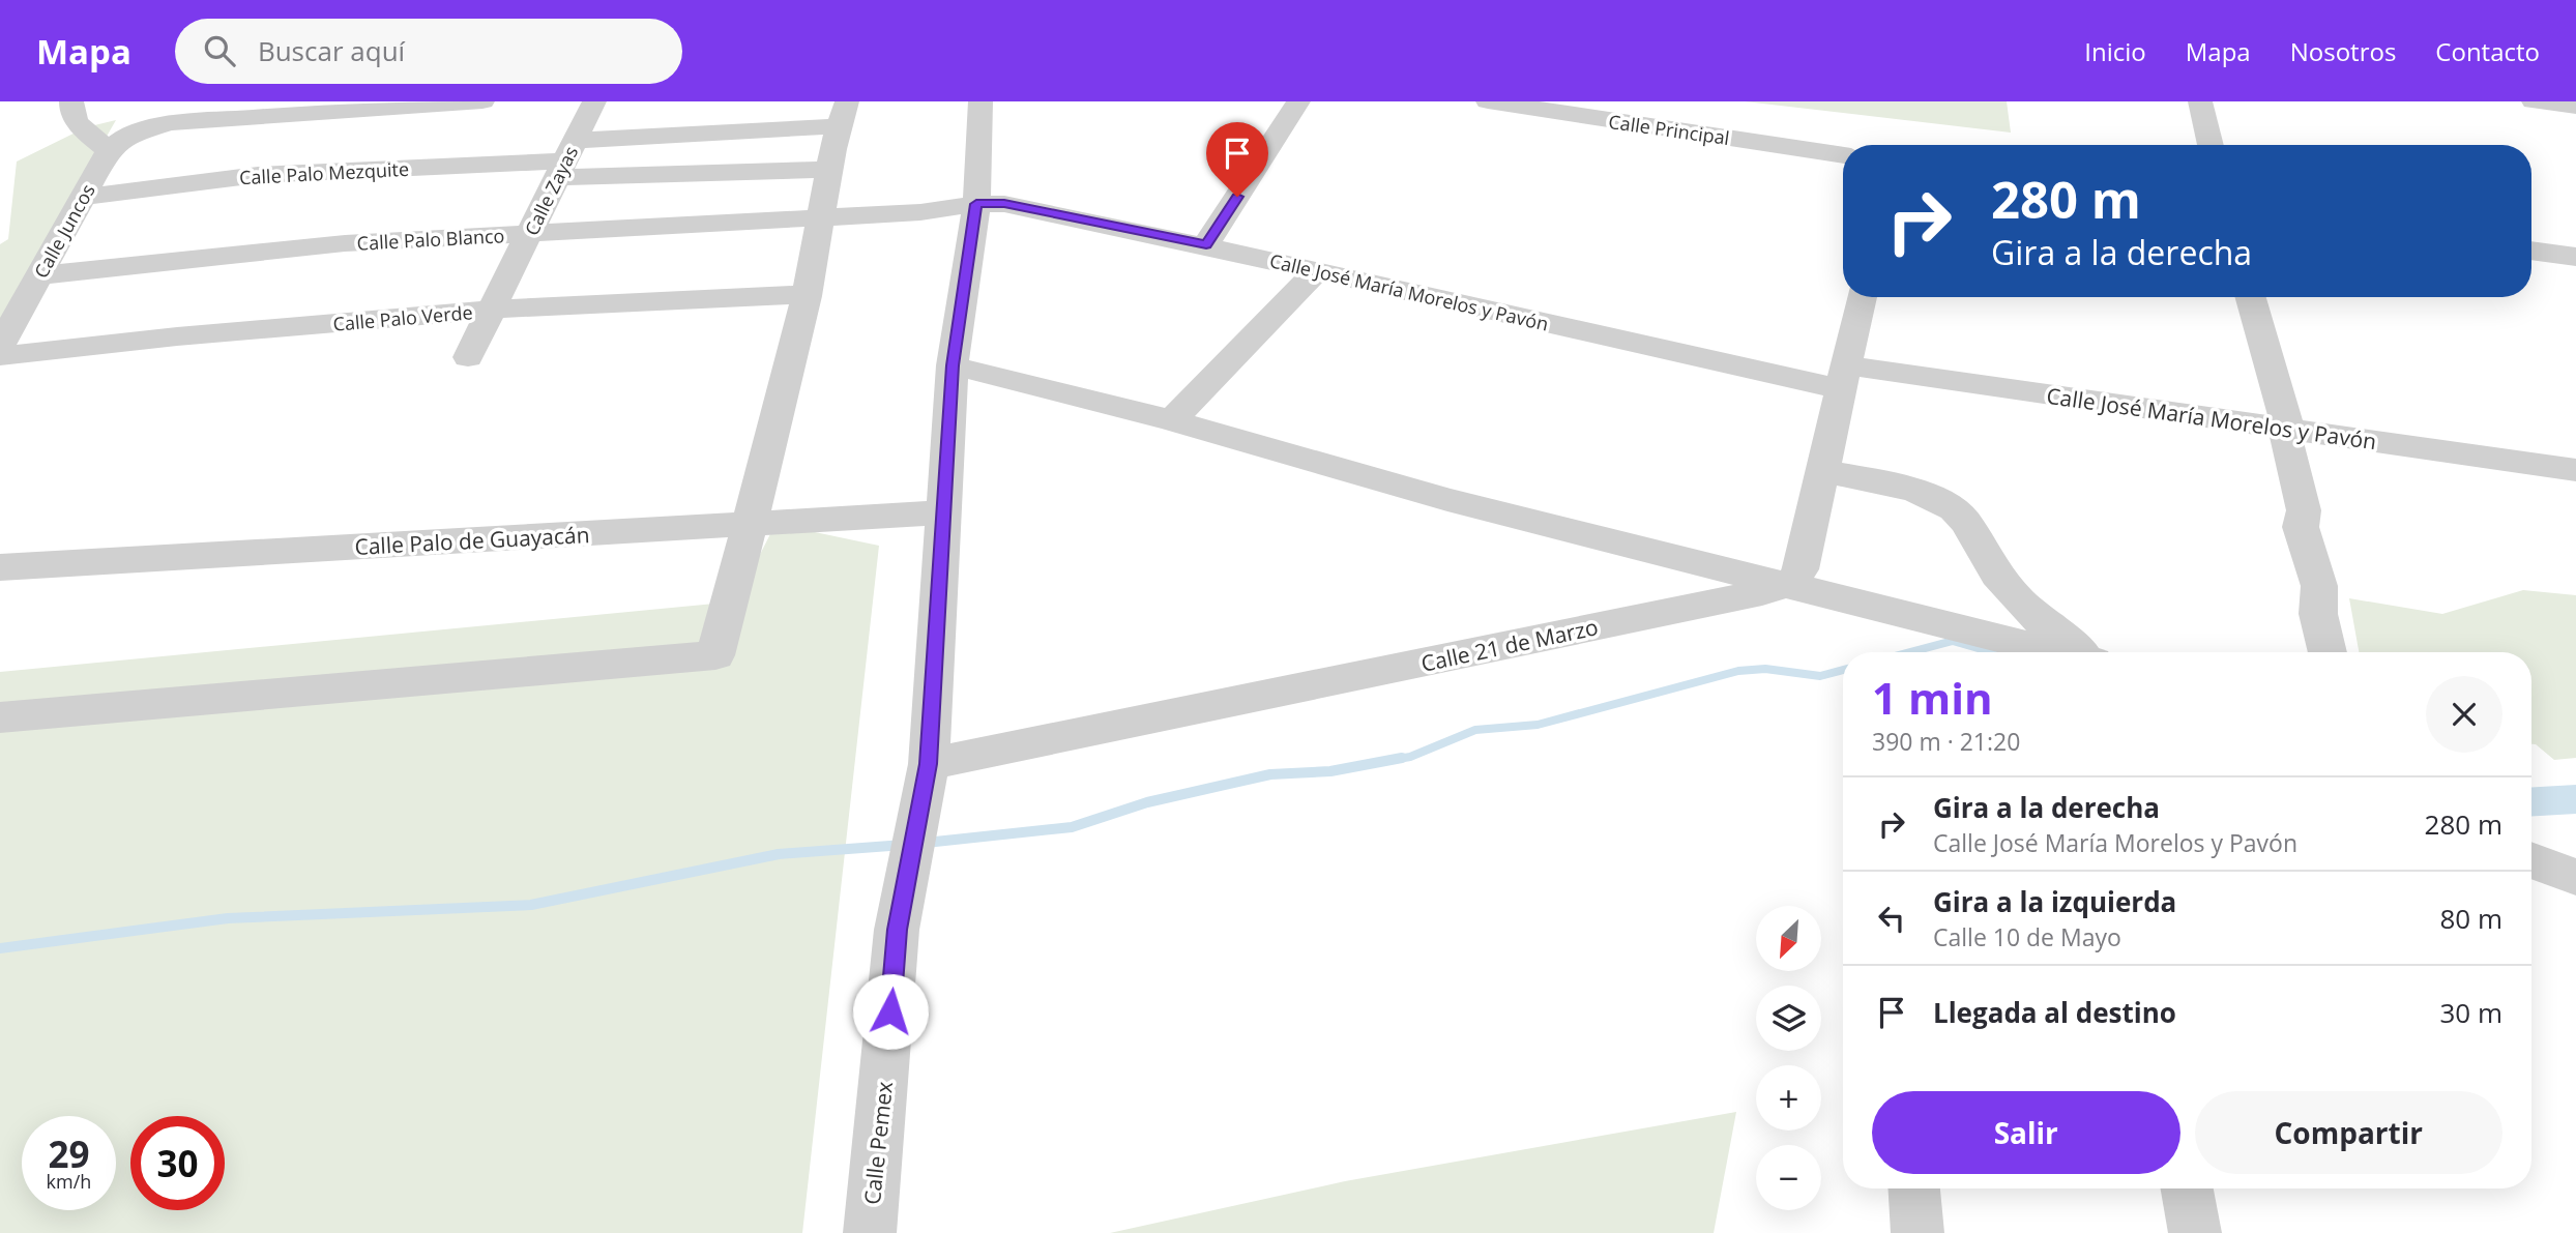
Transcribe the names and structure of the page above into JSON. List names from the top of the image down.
{
  "streets": {
    "street": [
      "Calle Principal",
      "Calle Palo Mezquite",
      "Calle Zayas",
      "Calle Juncos",
      "Calle Palo Blanco",
      "Calle José María Morelos y Pavón",
      "Calle Palo Verde",
      "Calle Palo de Guayacán",
      "Calle 21 de Marzo",
      "Calle Pemex"
    ]
  },
  "crossings": [
    ["Calle Palo Mezquite", "Calle Zayas"],
    ["Calle Palo Mezquite", "Calle Juncos"],
    ["Calle Zayas", "Calle Palo Blanco"],
    ["Calle Zayas", "Calle Palo Verde"],
    ["Calle Juncos", "Calle Palo Blanco"],
    ["Calle Palo Blanco", "Calle José María Morelos y Pavón"],
    ["Calle Palo Blanco", "Calle Pemex"],
    ["Calle José María Morelos y Pavón", "Calle Pemex"],
    ["Calle Palo de Guayacán", "Calle Pemex"],
    ["Calle 21 de Marzo", "Calle Pemex"]
  ],
  "north": "bottom left",
  "page": {
    "header": "Mapa",
    "search": "Buscar aquí",
    "nav": [
      "Inicio",
      "Mapa",
      "Nosotros",
      "Contacto"
    ],
    "turn": ["280 m", "Gira a la derecha"],
    "heading": ["1 min", "390 m · 21:20"],
    "list": [
      {
        "name": "Gira a la derecha",
        "note": "Calle José María Morelos y Pavón",
        "value": "280 m"
      },
      {
        "name": "Gira a la izquierda",
        "note": "Calle 10 de Mayo",
        "value": "80 m"
      },
      {
        "name": "Llegada al destino",
        "value": "30 m"
      }
    ],
    "map_buttons": ["+", "−"],
    "buttons": ["Salir", "Compartir"],
    "speed": "29 km/h",
    "limit": "30"
  }
}
